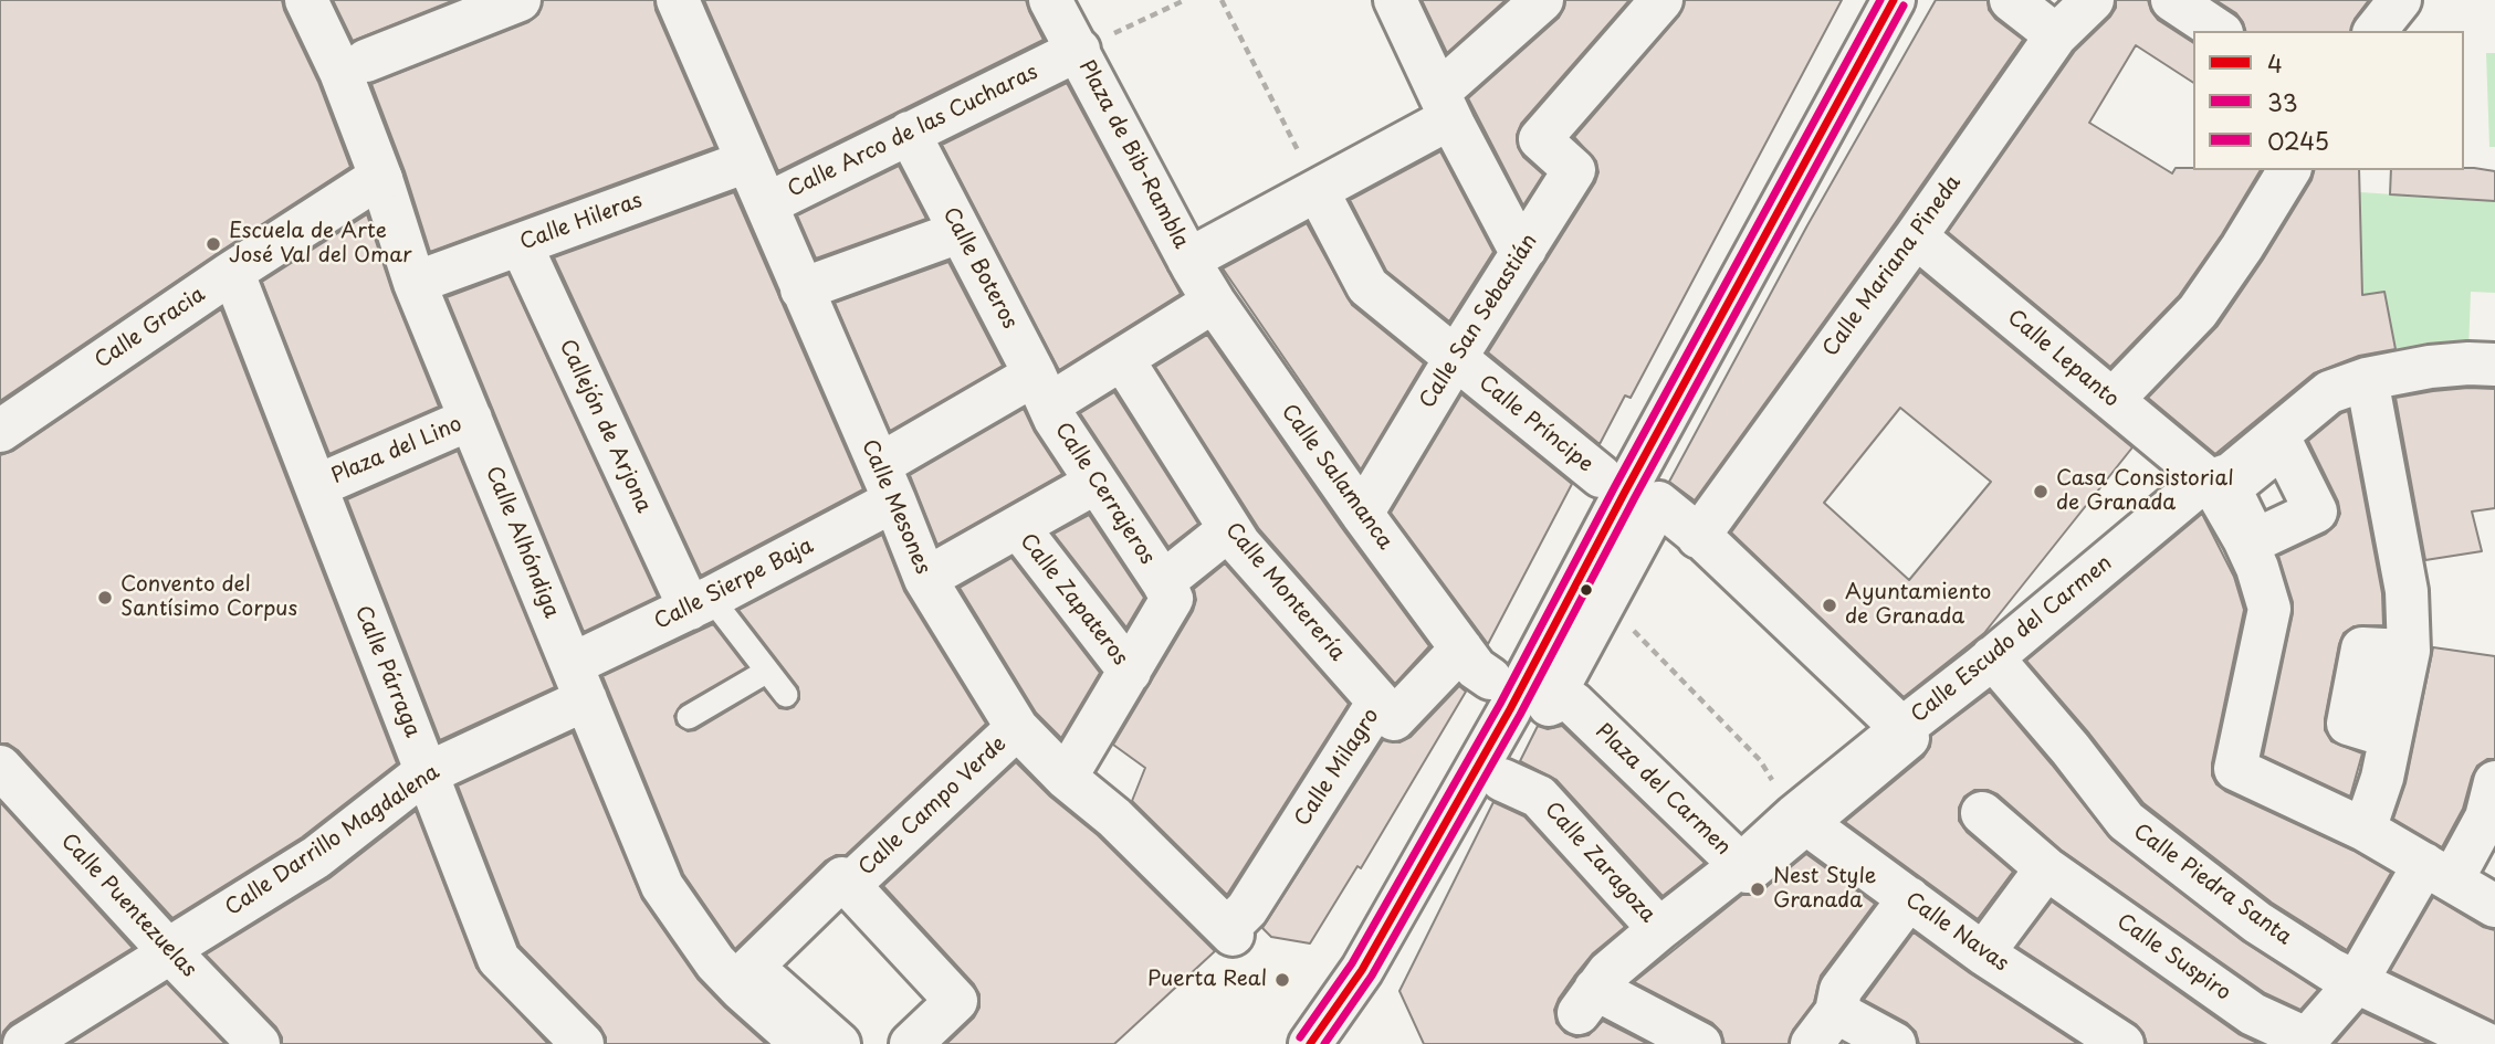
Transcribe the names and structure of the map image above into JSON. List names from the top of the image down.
{
  "streets": {
    "street": [
      "Calle Arco de las Cucharas",
      "Plaza de Bib-Rambla",
      "Calle Hileras",
      "Calle Mariana Pineda",
      "Calle Boteros",
      "Calle San Sebastián",
      "Calle Gracia",
      "Calle Lepanto",
      "Calle Príncipe",
      "Callejón de Arjona",
      "Plaza del Lino",
      "Calle Salamanca",
      "Calle Cerrajeros",
      "Calle Mesones",
      "Calle Alhóndiga",
      "Calle Sierpe Baja",
      "Calle Monterería",
      "Calle Zapateros",
      "Calle Escudo del Carmen",
      "Calle Párraga",
      "Calle Milagro",
      "Plaza del Carmen",
      "Calle Campo Verde",
      "Calle Darrillo Magdalena",
      "Calle Zaragoza",
      "Calle Piedra Santa",
      "Calle Puentezuelas",
      "Calle Navas",
      "Calle Suspiro"
    ]
  },
  "crossings": [
    ["Calle Arco de las Cucharas", "Plaza de Bib-Rambla"],
    ["Calle Arco de las Cucharas", "Calle Boteros"],
    ["Calle Arco de las Cucharas", "Calle Mesones"],
    ["Plaza de Bib-Rambla", "Calle Príncipe"],
    ["Plaza de Bib-Rambla", "Calle Salamanca"],
    ["Plaza de Bib-Rambla", "Calle Sierpe Baja"],
    ["Calle Hileras", "Callejón de Arjona"],
    ["Calle Hileras", "Calle Mesones"],
    ["Calle Hileras", "Calle Alhóndiga"],
    ["Calle Mariana Pineda", "Calle Lepanto"],
    ["Calle Mariana Pineda", "Plaza del Carmen"],
    ["Calle Boteros", "Calle Cerrajeros"],
    ["Calle Boteros", "Calle Sierpe Baja"],
    ["Calle San Sebastián", "Calle Príncipe"],
    ["Calle San Sebastián", "Calle Salamanca"],
    ["Calle Gracia", "Calle Alhóndiga"],
    ["Calle Gracia", "Calle Párraga"],
    ["Calle Lepanto", "Calle Escudo del Carmen"],
    ["Callejón de Arjona", "Calle Sierpe Baja"],
    ["Plaza del Lino", "Calle Alhóndiga"],
    ["Calle Salamanca", "Calle Sierpe Baja"],
    ["Calle Salamanca", "Calle Milagro"],
    ["Calle Cerrajeros", "Calle Sierpe Baja"],
    ["Calle Mesones", "Calle Sierpe Baja"],
    ["Calle Mesones", "Calle Milagro"],
    ["Calle Mesones", "Calle Campo Verde"],
    ["Calle Alhóndiga", "Calle Sierpe Baja"],
    ["Calle Alhóndiga", "Calle Darrillo Magdalena"],
    ["Calle Sierpe Baja", "Calle Monterería"],
    ["Calle Sierpe Baja", "Calle Darrillo Magdalena"],
    ["Calle Monterería", "Calle Milagro"],
    ["Calle Escudo del Carmen", "Plaza del Carmen"],
    ["Calle Escudo del Carmen", "Calle Zaragoza"],
    ["Calle Escudo del Carmen", "Calle Piedra Santa"],
    ["Calle Escudo del Carmen", "Calle Navas"],
    ["Calle Párraga", "Calle Darrillo Magdalena"],
    ["Calle Darrillo Magdalena", "Calle Puentezuelas"]
  ],
  "places": [
    "Escuela de Arte José Val del Omar",
    "Casa Consistorial de Granada",
    "Convento del Santísimo Corpus",
    "Ayuntamiento de Granada",
    "Nest Style Granada",
    "Puerta Real"
  ],
  "lines": ["transit line 4", "transit line 0245", "transit line 33"],
  "legend": ["4", "33", "0245"]
}
